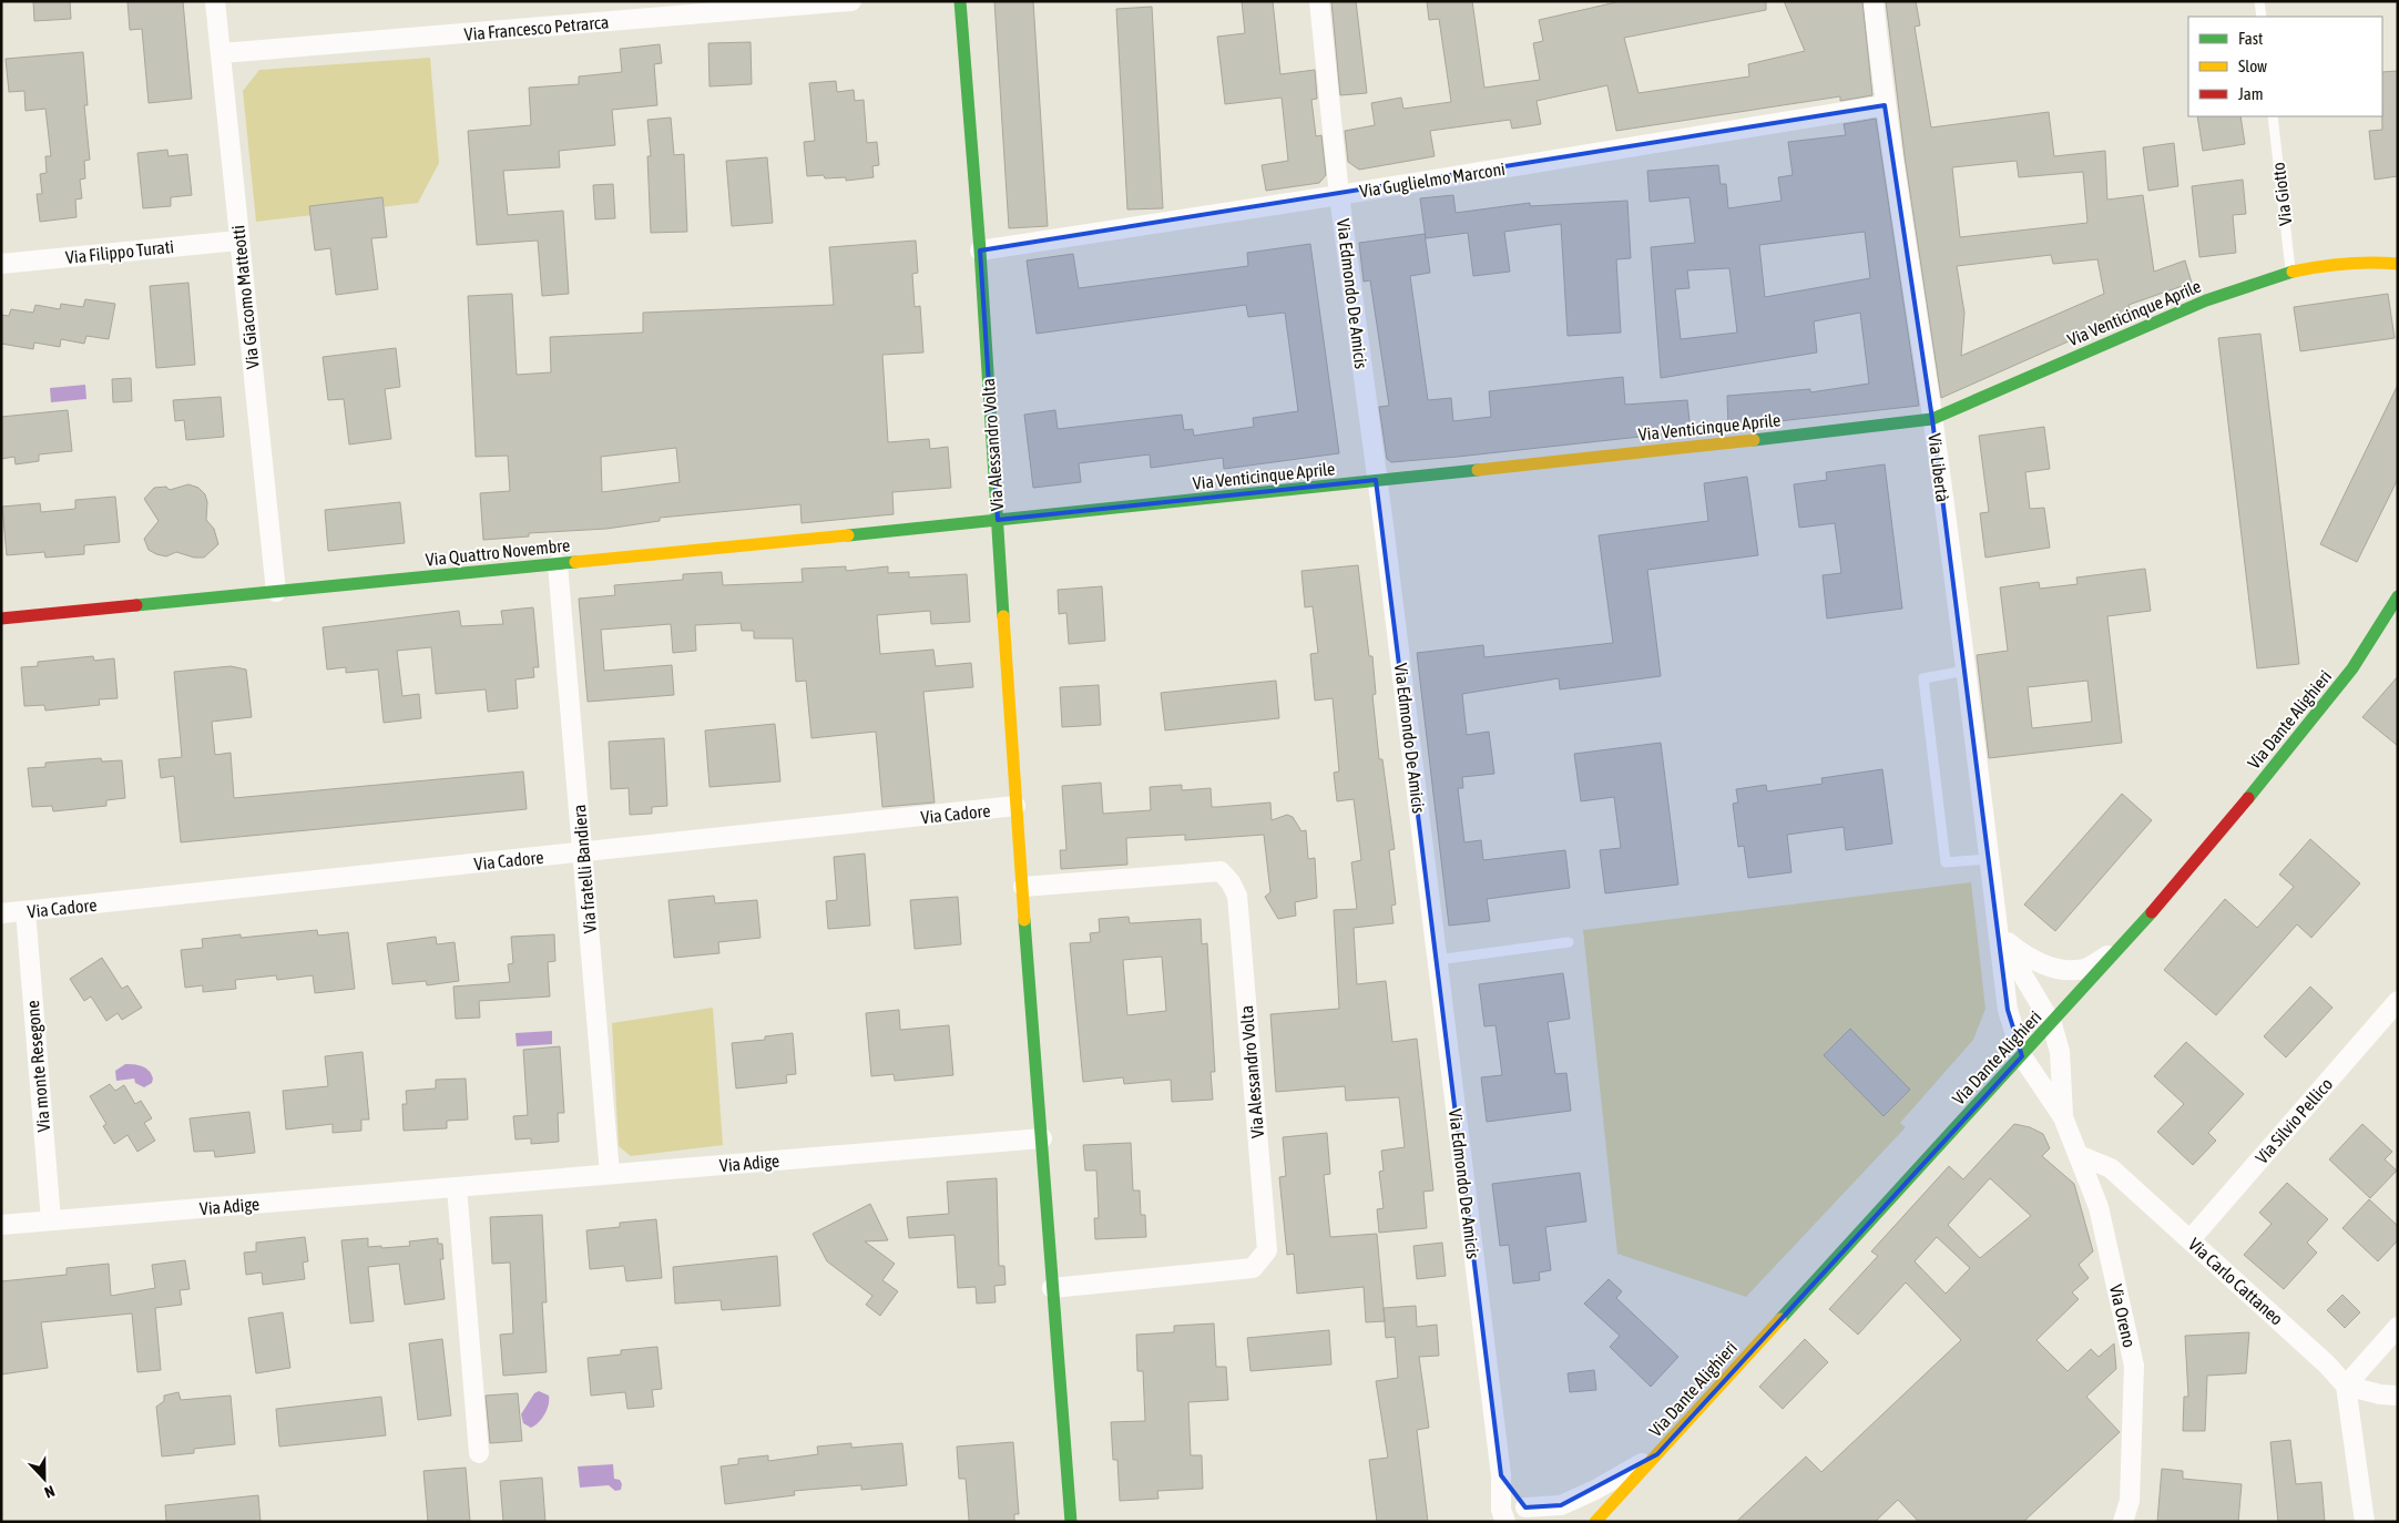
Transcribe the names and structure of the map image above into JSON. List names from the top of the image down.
{
  "streets": {
    "street": [
      "Via Francesco Petrarca",
      "Via Guglielmo Marconi",
      "Via Filippo Turati",
      "Via Edmondo De Amicis",
      "Via Giacomo Matteotti",
      "Via Venticinque Aprile",
      "Via Alessandro Volta",
      "Via Libertà",
      "Via Quattro Novembre",
      "Via Dante Alighieri",
      "Via Cadore",
      "Via fratelli Bandiera",
      "Via monte Resegone",
      "Via Silvio Pellico",
      "Via Adige",
      "Via Carlo Cattaneo",
      "Via Oreno"
    ],
    "lane": ["Via Giotto"]
  },
  "crossings": [
    ["Via Francesco Petrarca", "Via Giacomo Matteotti"],
    ["Via Guglielmo Marconi", "Via Edmondo De Amicis"],
    ["Via Guglielmo Marconi", "Via Alessandro Volta"],
    ["Via Guglielmo Marconi", "Via Libertà"],
    ["Via Giotto", "Via Venticinque Aprile"],
    ["Via Filippo Turati", "Via Giacomo Matteotti"],
    ["Via Edmondo De Amicis", "Via Venticinque Aprile"],
    ["Via Giacomo Matteotti", "Via Quattro Novembre"],
    ["Via Venticinque Aprile", "Via Alessandro Volta"],
    ["Via Venticinque Aprile", "Via Libertà"],
    ["Via Venticinque Aprile", "Via Quattro Novembre"],
    ["Via Alessandro Volta", "Via Quattro Novembre"],
    ["Via Alessandro Volta", "Via Cadore"],
    ["Via Alessandro Volta", "Via Adige"],
    ["Via Libertà", "Via Dante Alighieri"],
    ["Via Libertà", "Via Oreno"],
    ["Via Quattro Novembre", "Via fratelli Bandiera"],
    ["Via Dante Alighieri", "Via Oreno"],
    ["Via Cadore", "Via fratelli Bandiera"],
    ["Via Cadore", "Via monte Resegone"],
    ["Via fratelli Bandiera", "Via Adige"],
    ["Via monte Resegone", "Via Adige"],
    ["Via Silvio Pellico", "Via Carlo Cattaneo"],
    ["Via Carlo Cattaneo", "Via Oreno"]
  ],
  "legend": ["Fast", "Slow", "Jam"],
  "north": "bottom"
}
